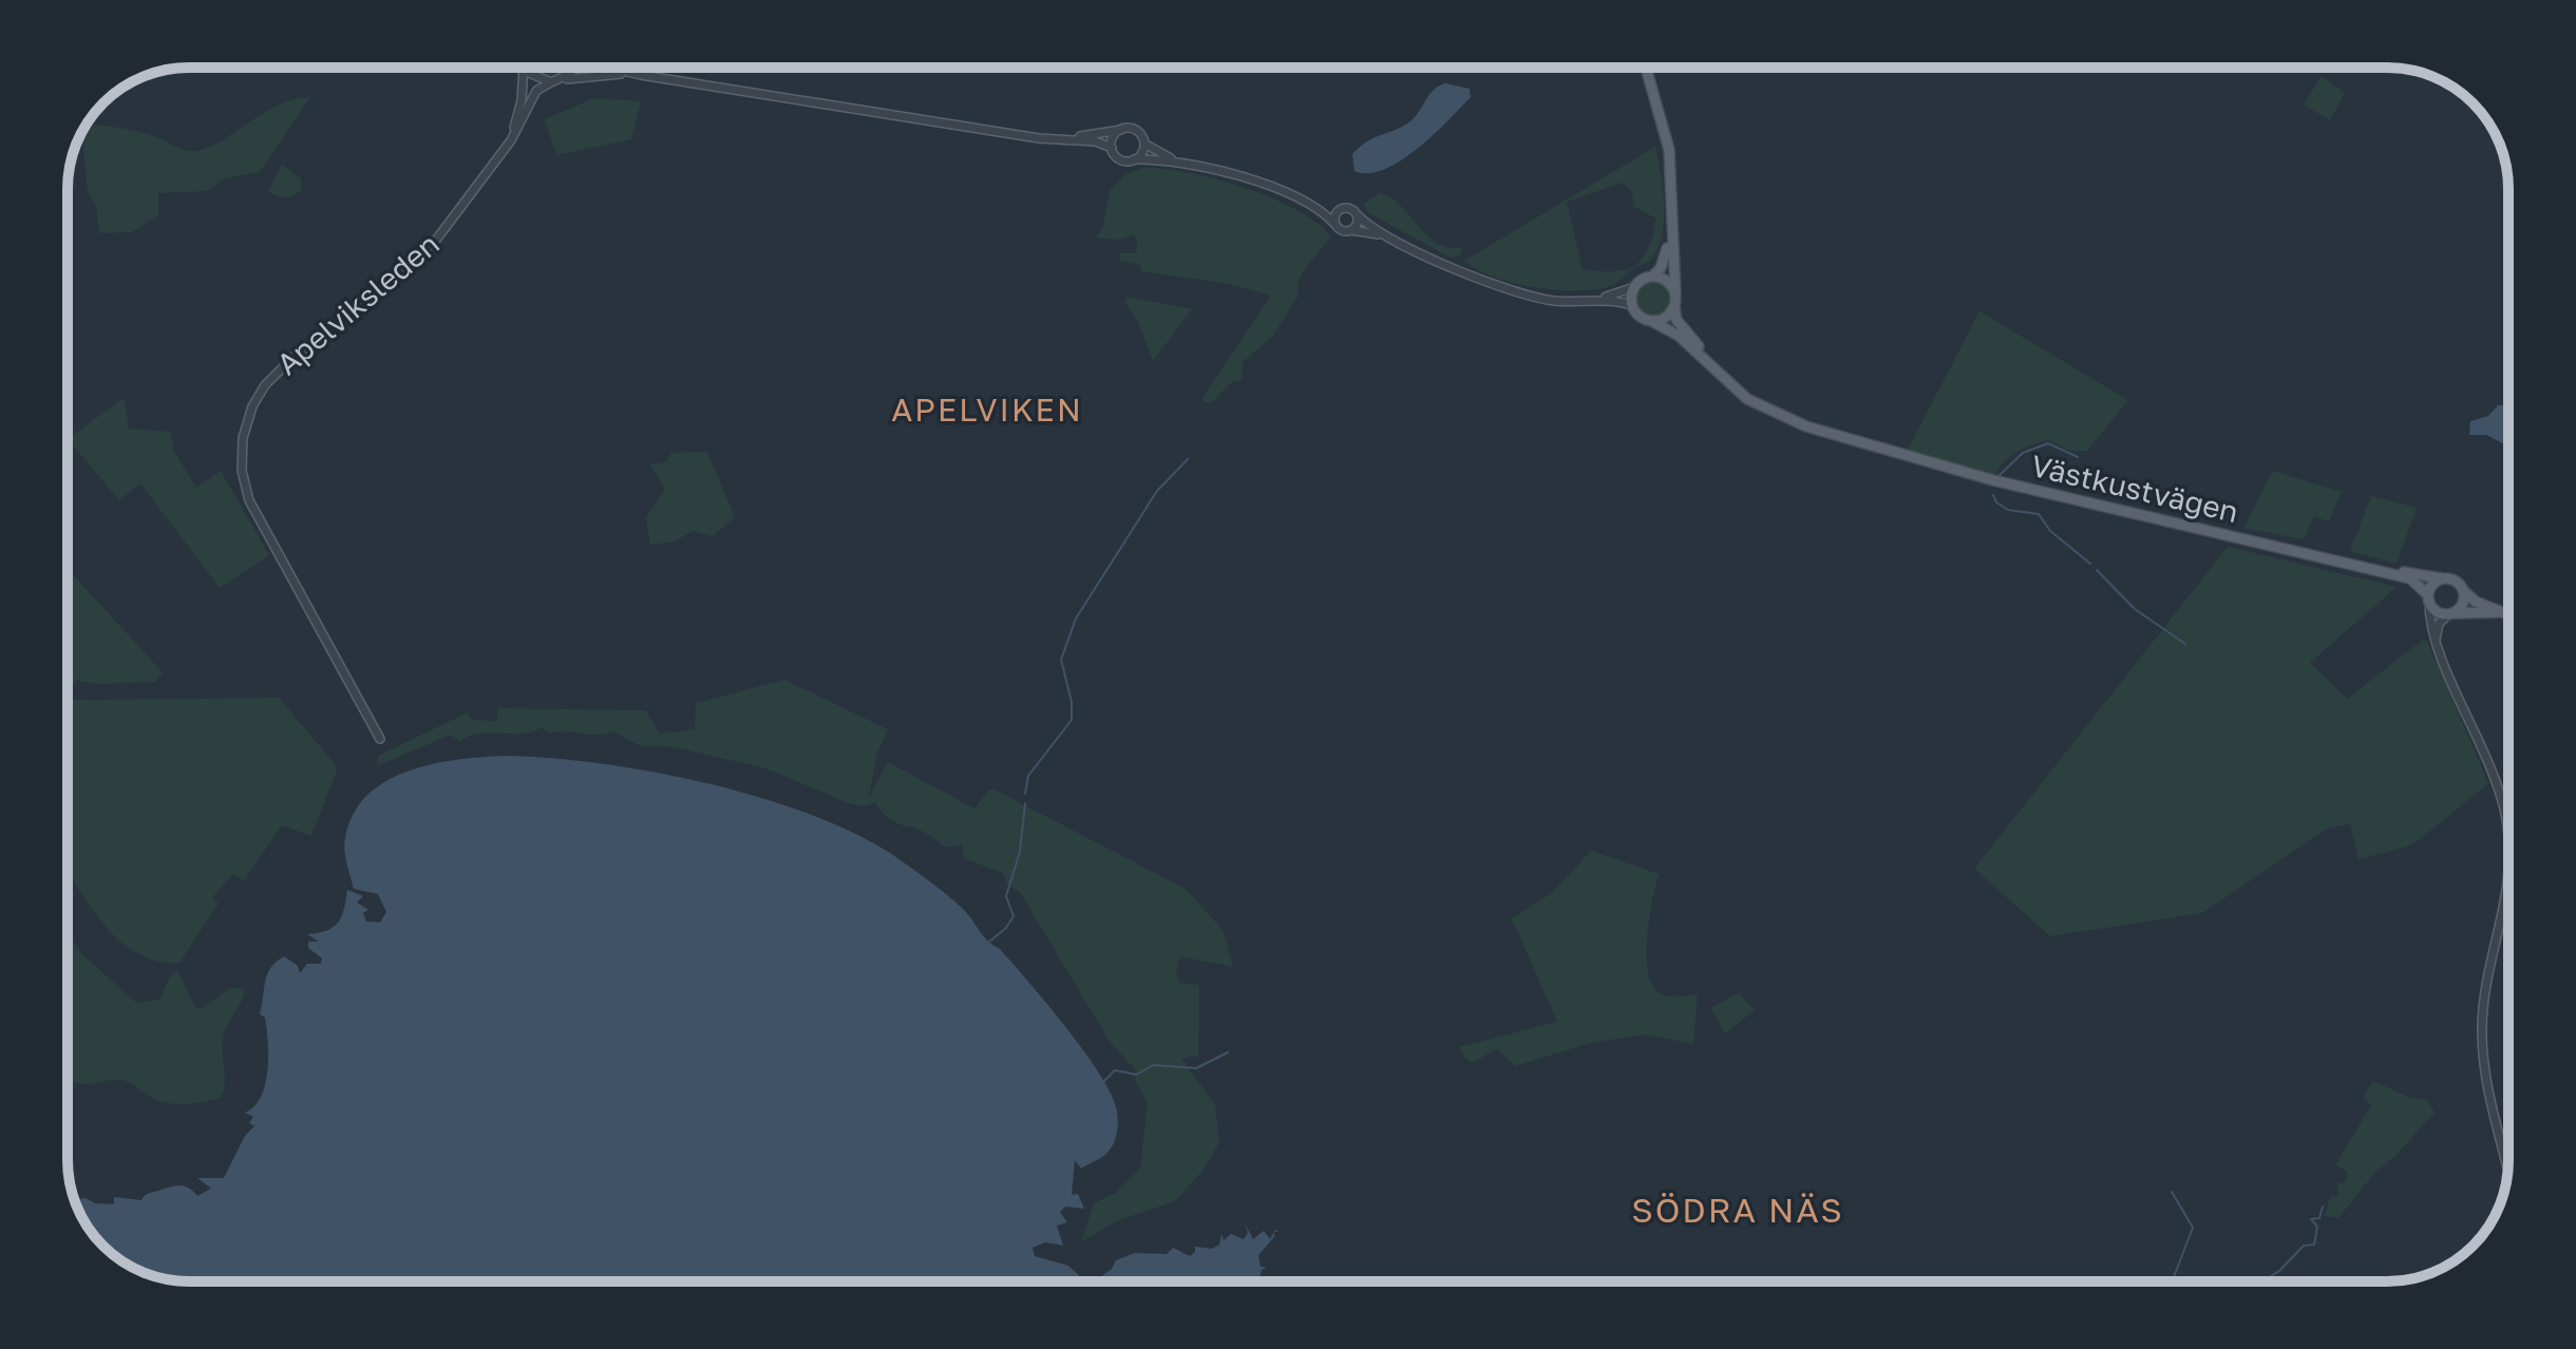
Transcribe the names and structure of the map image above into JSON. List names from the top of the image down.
{
  "streets": {
    "main road": ["Västkustvägen"],
    "street": ["Apelviksleden"]
  },
  "districts": ["APELVIKEN", "SÖDRA NÄS"]
}
